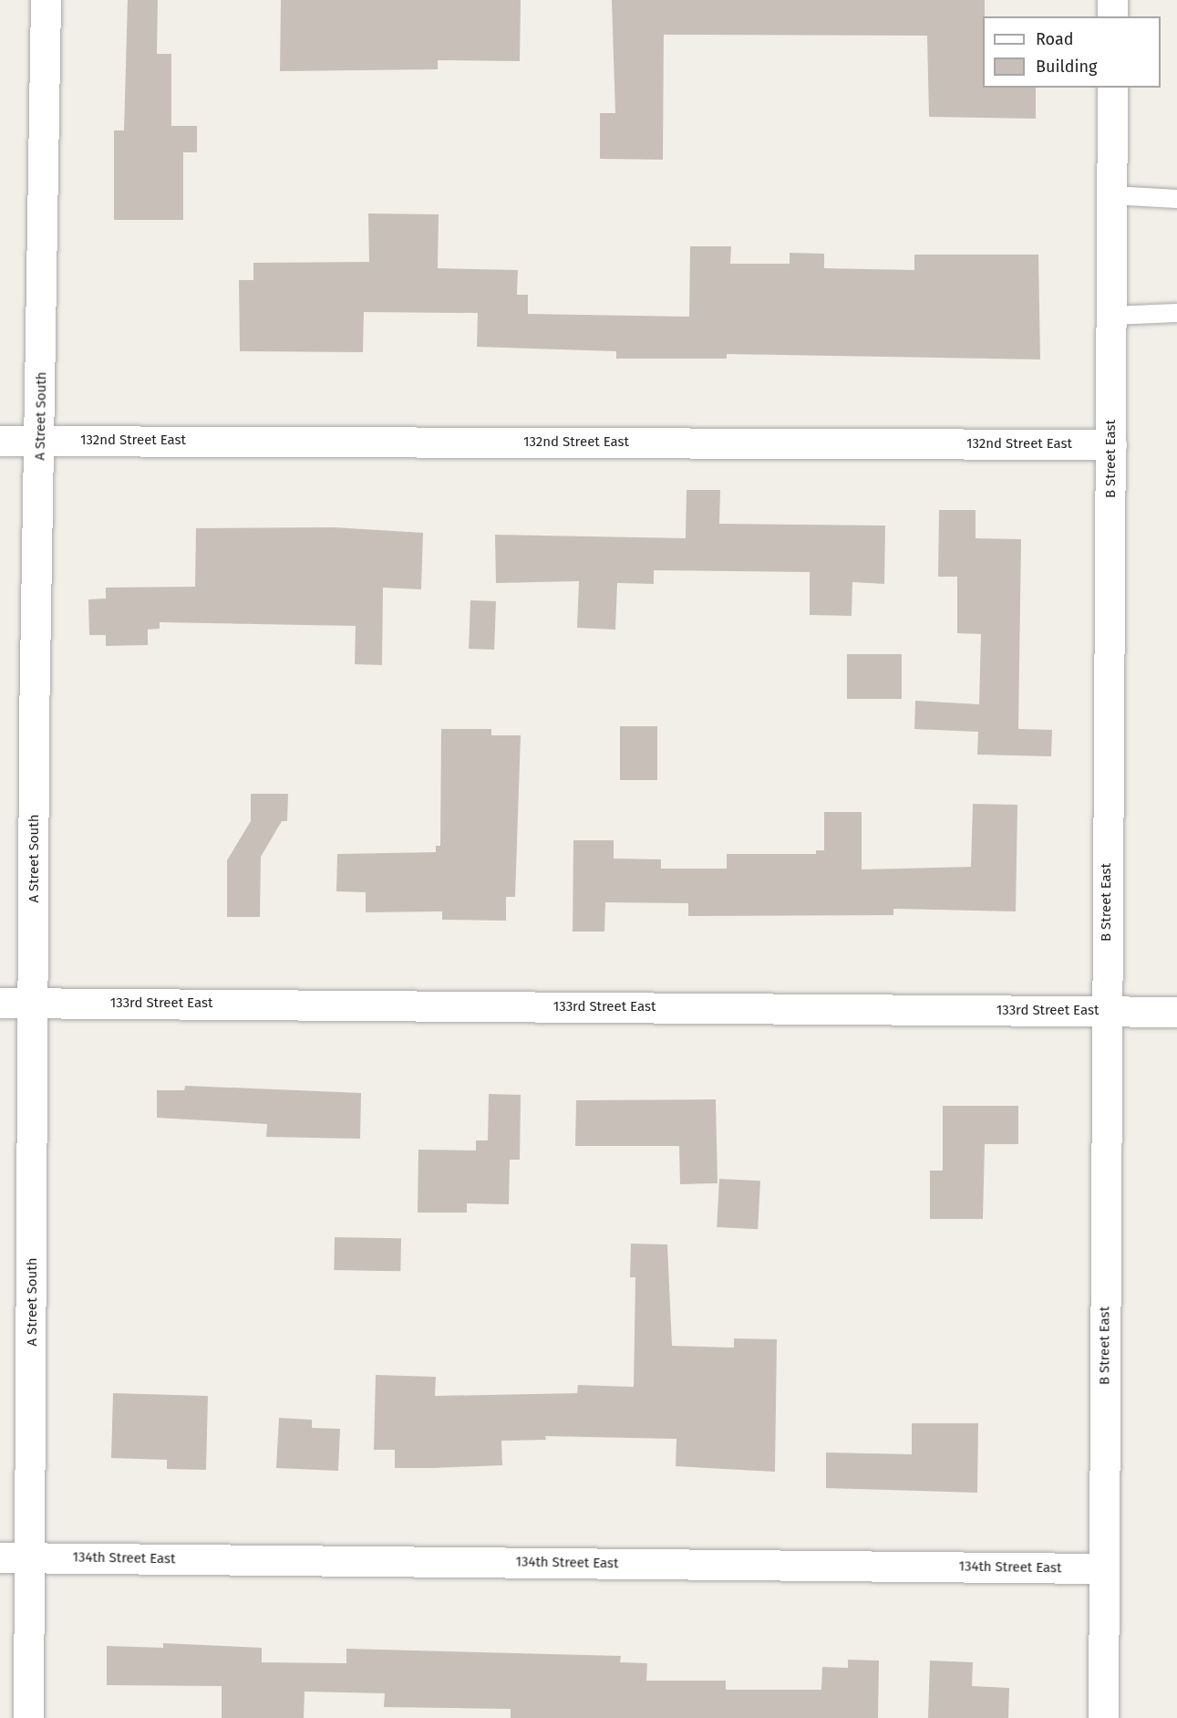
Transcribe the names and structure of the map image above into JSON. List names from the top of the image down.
{
  "streets": {
    "street": [
      "A Street South",
      "132nd Street East",
      "B Street East",
      "133rd Street East",
      "134th Street East"
    ]
  },
  "crossings": [
    ["A Street South", "132nd Street East"],
    ["A Street South", "133rd Street East"],
    ["A Street South", "134th Street East"],
    ["132nd Street East", "B Street East"],
    ["B Street East", "133rd Street East"],
    ["B Street East", "134th Street East"]
  ],
  "legend": ["Road", "Building"]
}
